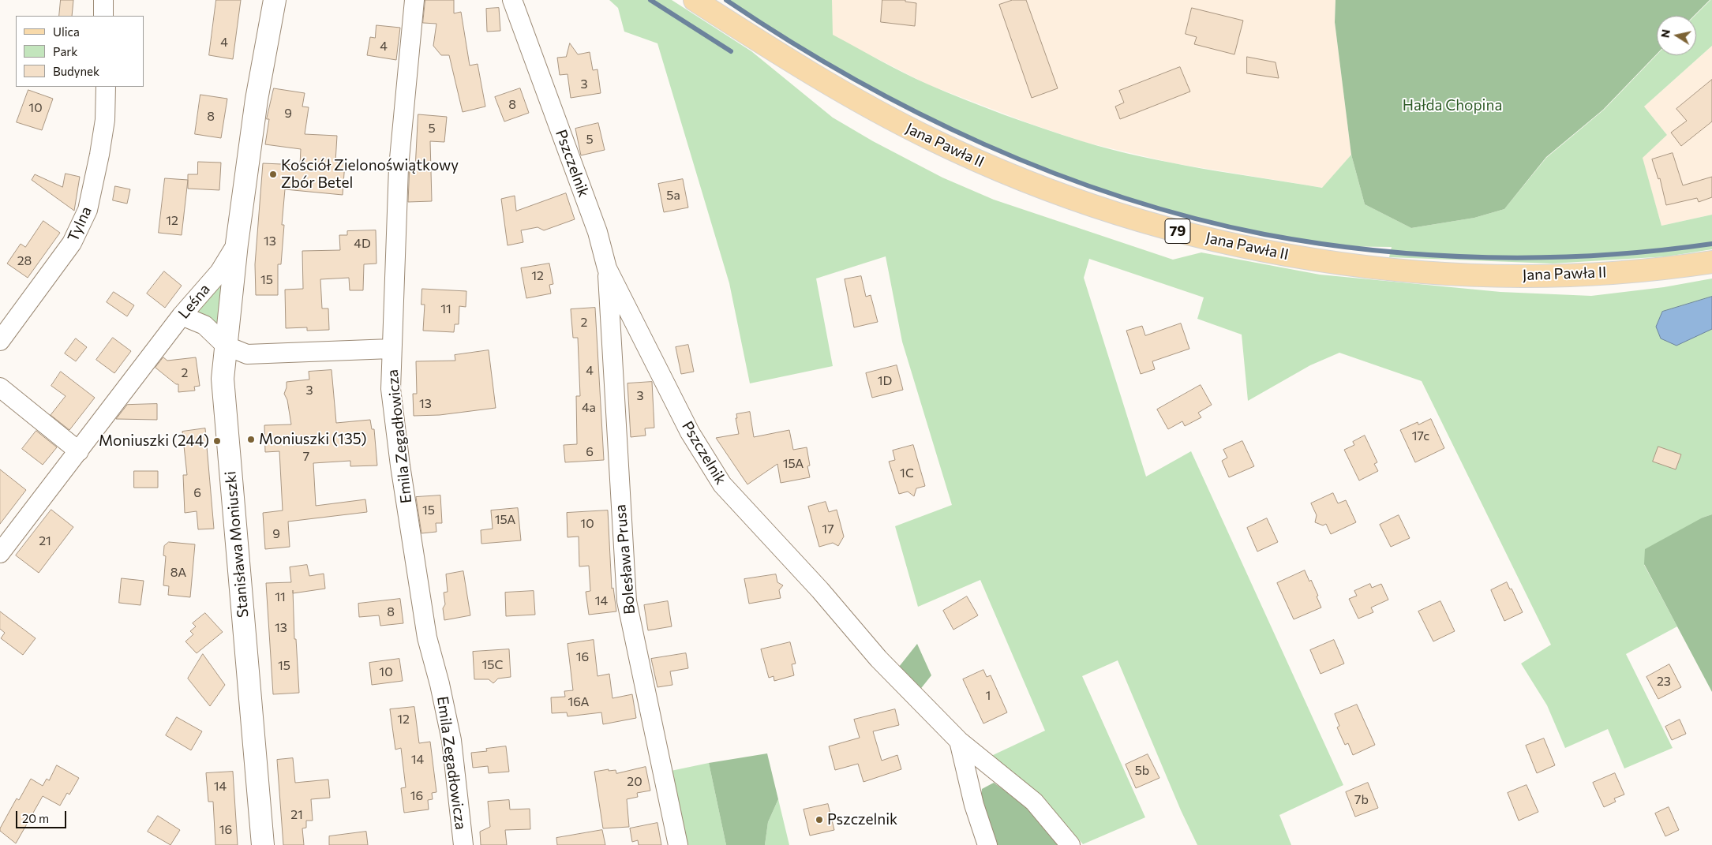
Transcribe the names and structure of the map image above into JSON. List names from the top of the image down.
{
  "streets": {
    "main road": ["Jana Pawła II", "79"],
    "street": [
      "Pszczelnik",
      "Tylna",
      "Leśna",
      "Emila Zegadłowicza",
      "Stanisława Moniuszki",
      "Bolesława Prusa"
    ]
  },
  "crossings": [
    ["Pszczelnik", "Bolesława Prusa"],
    ["Leśna", "Stanisława Moniuszki"]
  ],
  "parks": ["Hałda Chopina"],
  "places": [
    "Kościół Zielonoświątkowy Zbór Betel",
    "Moniuszki (135)",
    "Moniuszki (244)",
    "Pszczelnik"
  ],
  "house_numbers": [
    "4",
    "4",
    "3",
    "8",
    "10",
    "9",
    "8",
    "5",
    "5",
    "5a",
    "12",
    "13",
    "4D",
    "28",
    "12",
    "15",
    "11",
    "2",
    "4",
    "2",
    "1D",
    "3",
    "3",
    "13",
    "4a",
    "17c",
    "6",
    "7",
    "15A",
    "1C",
    "6",
    "15",
    "15A",
    "10",
    "17",
    "9",
    "21",
    "8A",
    "11",
    "14",
    "8",
    "13",
    "16",
    "15C",
    "15",
    "10",
    "23",
    "1",
    "16A",
    "12",
    "14",
    "5b",
    "20",
    "14",
    "16",
    "7b",
    "21",
    "16"
  ],
  "legend": ["Ulica", "Park", "Budynek"],
  "scale_bar": "20 m",
  "north": "left"
}
